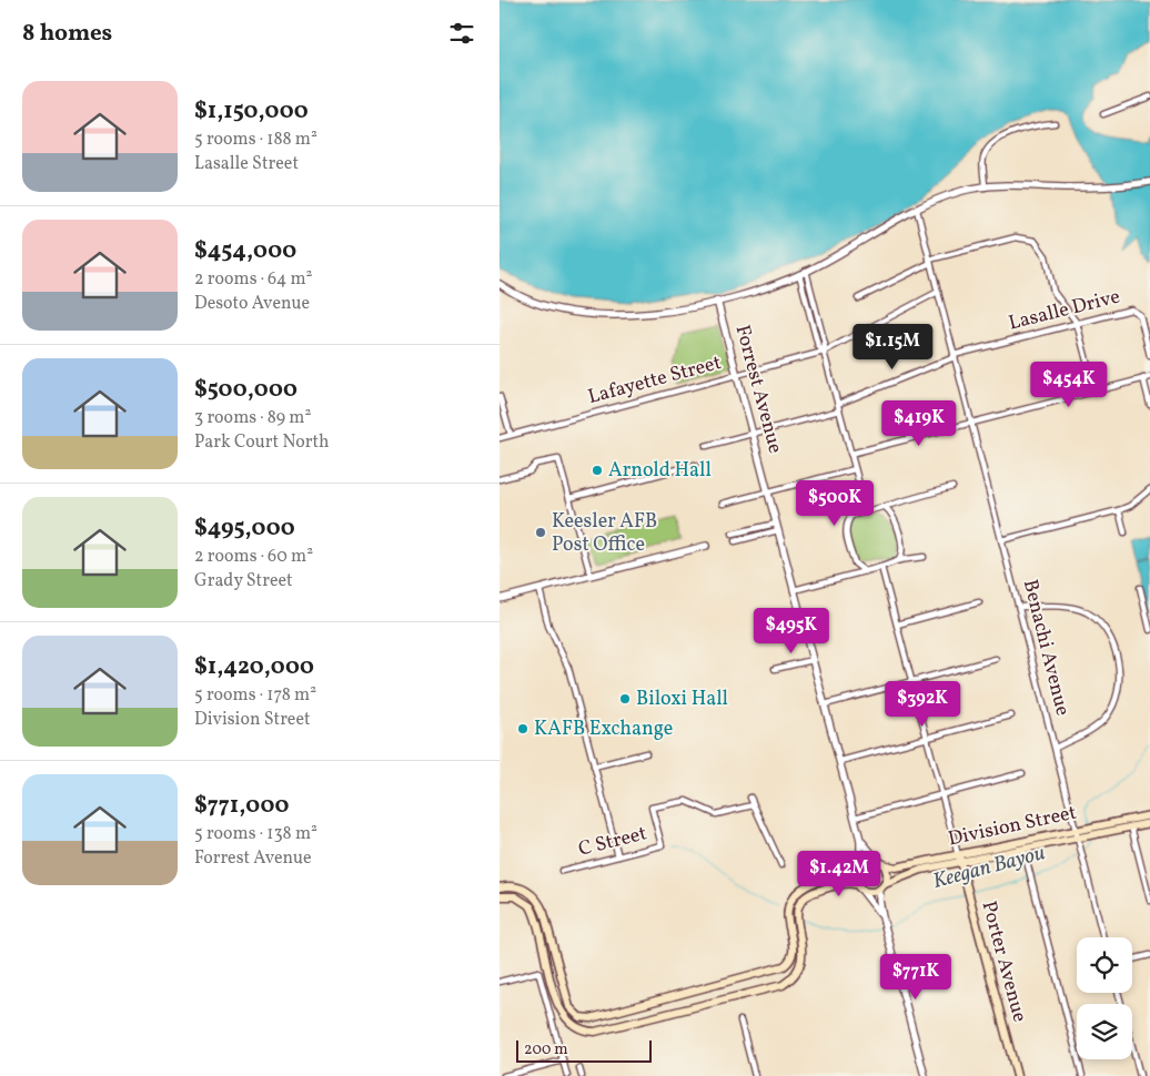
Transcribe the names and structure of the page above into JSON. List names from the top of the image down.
{
  "streets": {
    "main road": ["Division Street", "Porter Avenue"],
    "street": [
      "Lasalle Drive",
      "Lafayette Street",
      "Forrest Avenue",
      "Benachi Avenue",
      "C Street"
    ]
  },
  "crossings": [
    ["Lasalle Drive", "Benachi Avenue"],
    ["Lafayette Street", "Forrest Avenue"],
    ["Lafayette Street", "Benachi Avenue"],
    ["Forrest Avenue", "Division Street"],
    ["Benachi Avenue", "Division Street"],
    ["Division Street", "Porter Avenue"]
  ],
  "water": ["Keegan Bayou"],
  "places": [
    "Arnold Hall",
    "Keesler AFB Post Office",
    "Biloxi Hall",
    "KAFB Exchange"
  ],
  "scale_bar": "200 m",
  "page": {
    "heading": "8 homes",
    "list": [
      {
        "name": "$1,150,000",
        "note": "5 rooms · 188 m² · Lasalle Street"
      },
      {
        "name": "$454,000",
        "note": "2 rooms · 64 m² · Desoto Avenue"
      },
      {
        "name": "$500,000",
        "note": "3 rooms · 89 m² · Park Court North"
      },
      {
        "name": "$495,000",
        "note": "2 rooms · 60 m² · Grady Street"
      },
      {
        "name": "$1,420,000",
        "note": "5 rooms · 178 m² · Division Street"
      },
      {
        "name": "$771,000",
        "note": "5 rooms · 138 m² · Forrest Avenue"
      }
    ],
    "price": [
      "$1.15M",
      "$454K",
      "$419K",
      "$500K",
      "$495K",
      "$392K",
      "$1.42M",
      "$771K"
    ],
    "scale": "200 m"
  }
}
